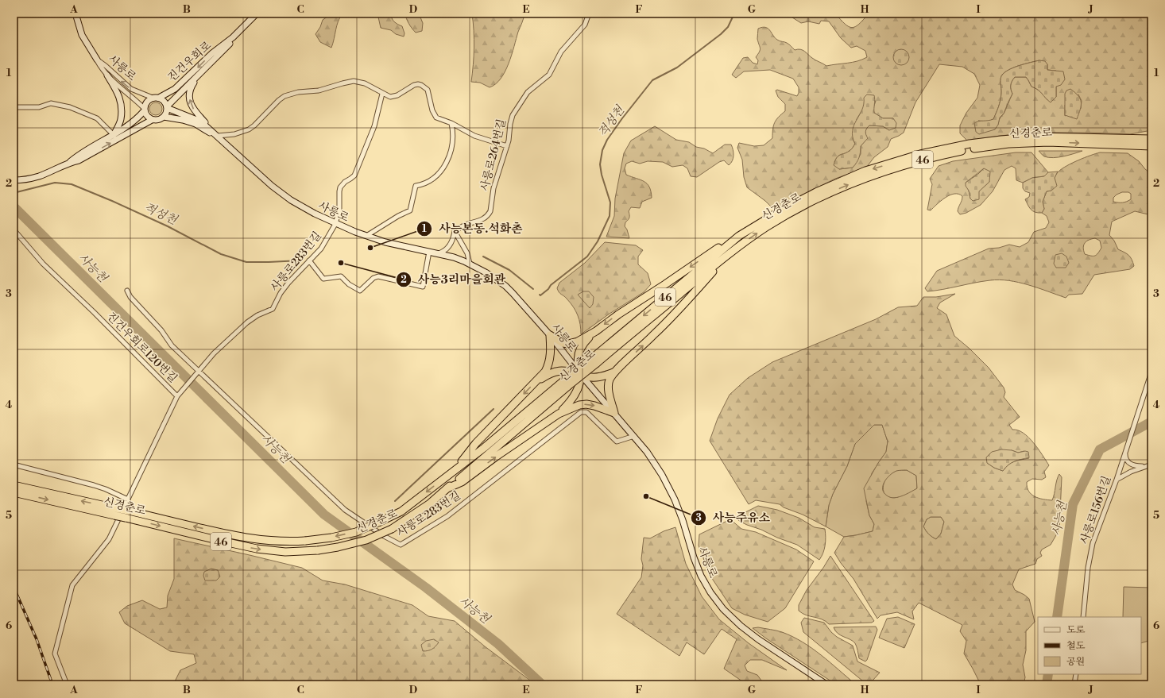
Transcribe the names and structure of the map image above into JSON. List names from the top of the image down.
{
  "streets": {
    "highway": ["신경춘로", "46"],
    "street": [
      "진건우회로",
      "사릉로",
      "사릉로264번길",
      "사릉로283번길",
      "진건우회로120번길",
      "사릉로156번길"
    ]
  },
  "crossings": [
    ["진건우회로", "사릉로"],
    ["사릉로", "사릉로283번길"]
  ],
  "water": ["적성천", "사능천"],
  "places": ["사능본동.석화촌", "사능3리마을회관", "사능주유소"],
  "legend": ["도로", "철도", "공원"],
  "grid": {
    "columns": [
      "A",
      "B",
      "C",
      "D",
      "E",
      "F",
      "G",
      "H",
      "I",
      "J"
    ],
    "rows": [
      "1",
      "2",
      "3",
      "4",
      "5",
      "6"
    ]
  }
}
